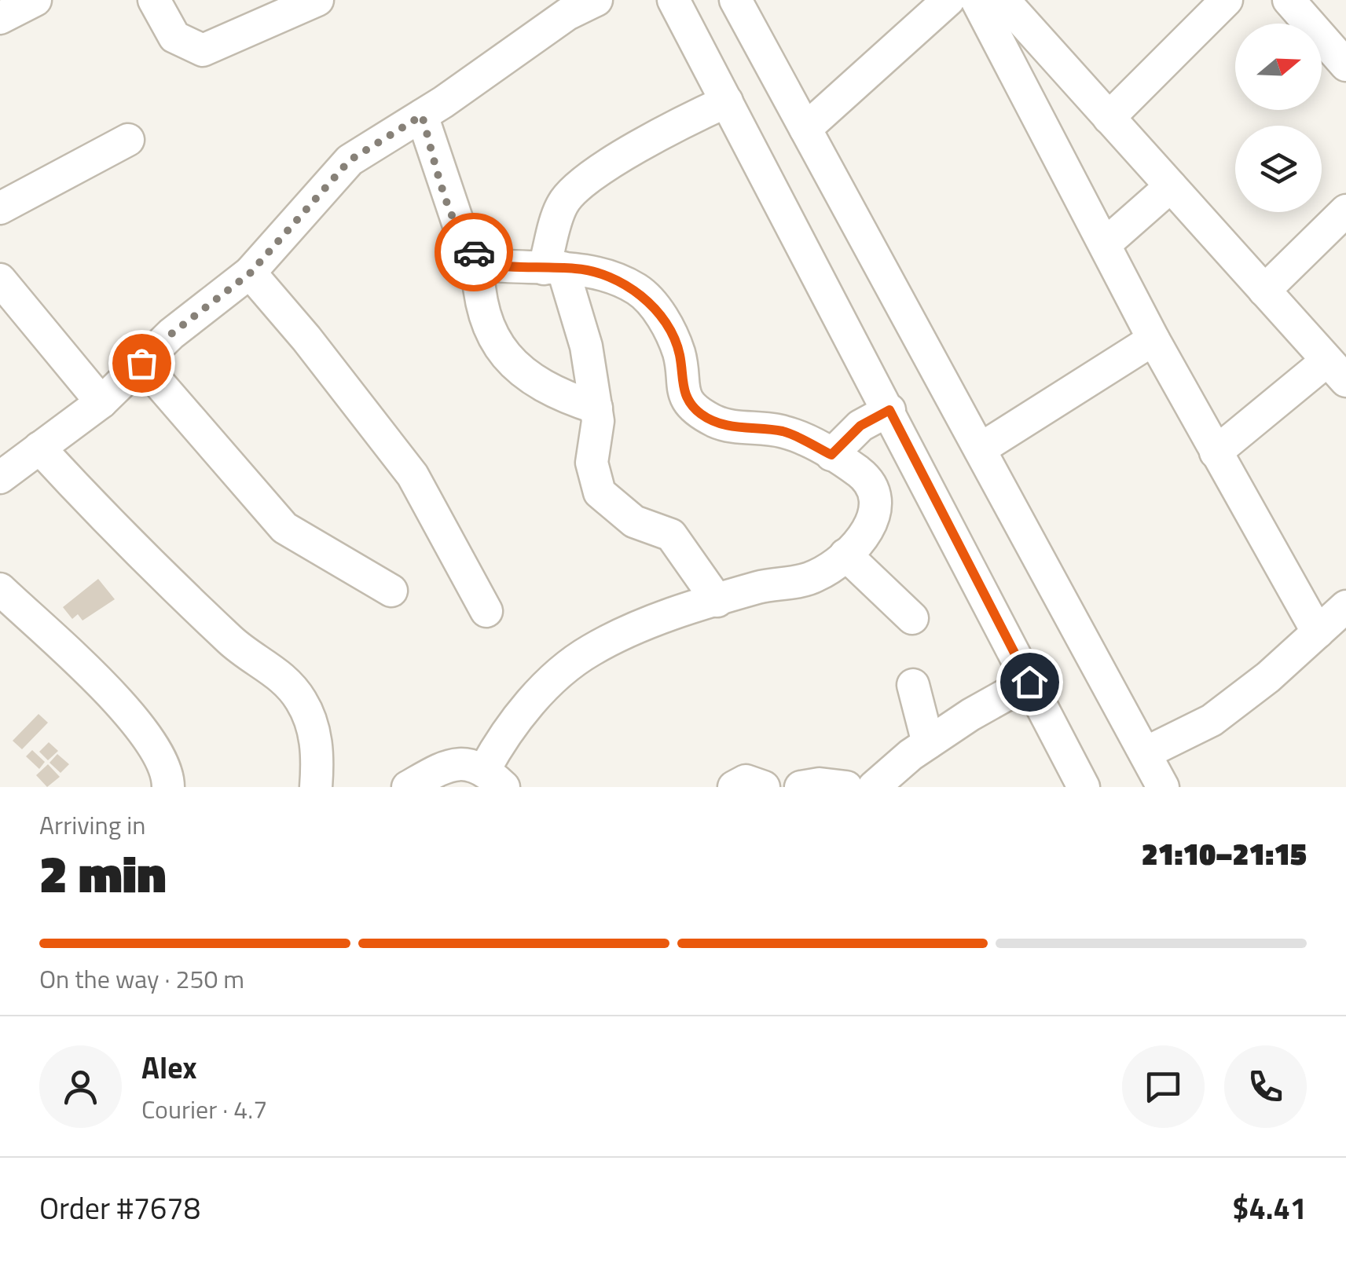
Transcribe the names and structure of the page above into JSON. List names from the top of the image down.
{
  "north": "right",
  "page": {
    "heading": ["2 min", "Arriving in", "21:10–21:15"],
    "panel": [
      "Alex",
      "Courier · 4.7",
      "Order #7678",
      "$4.41"
    ],
    "bar": "On the way · 250 m"
  }
}
